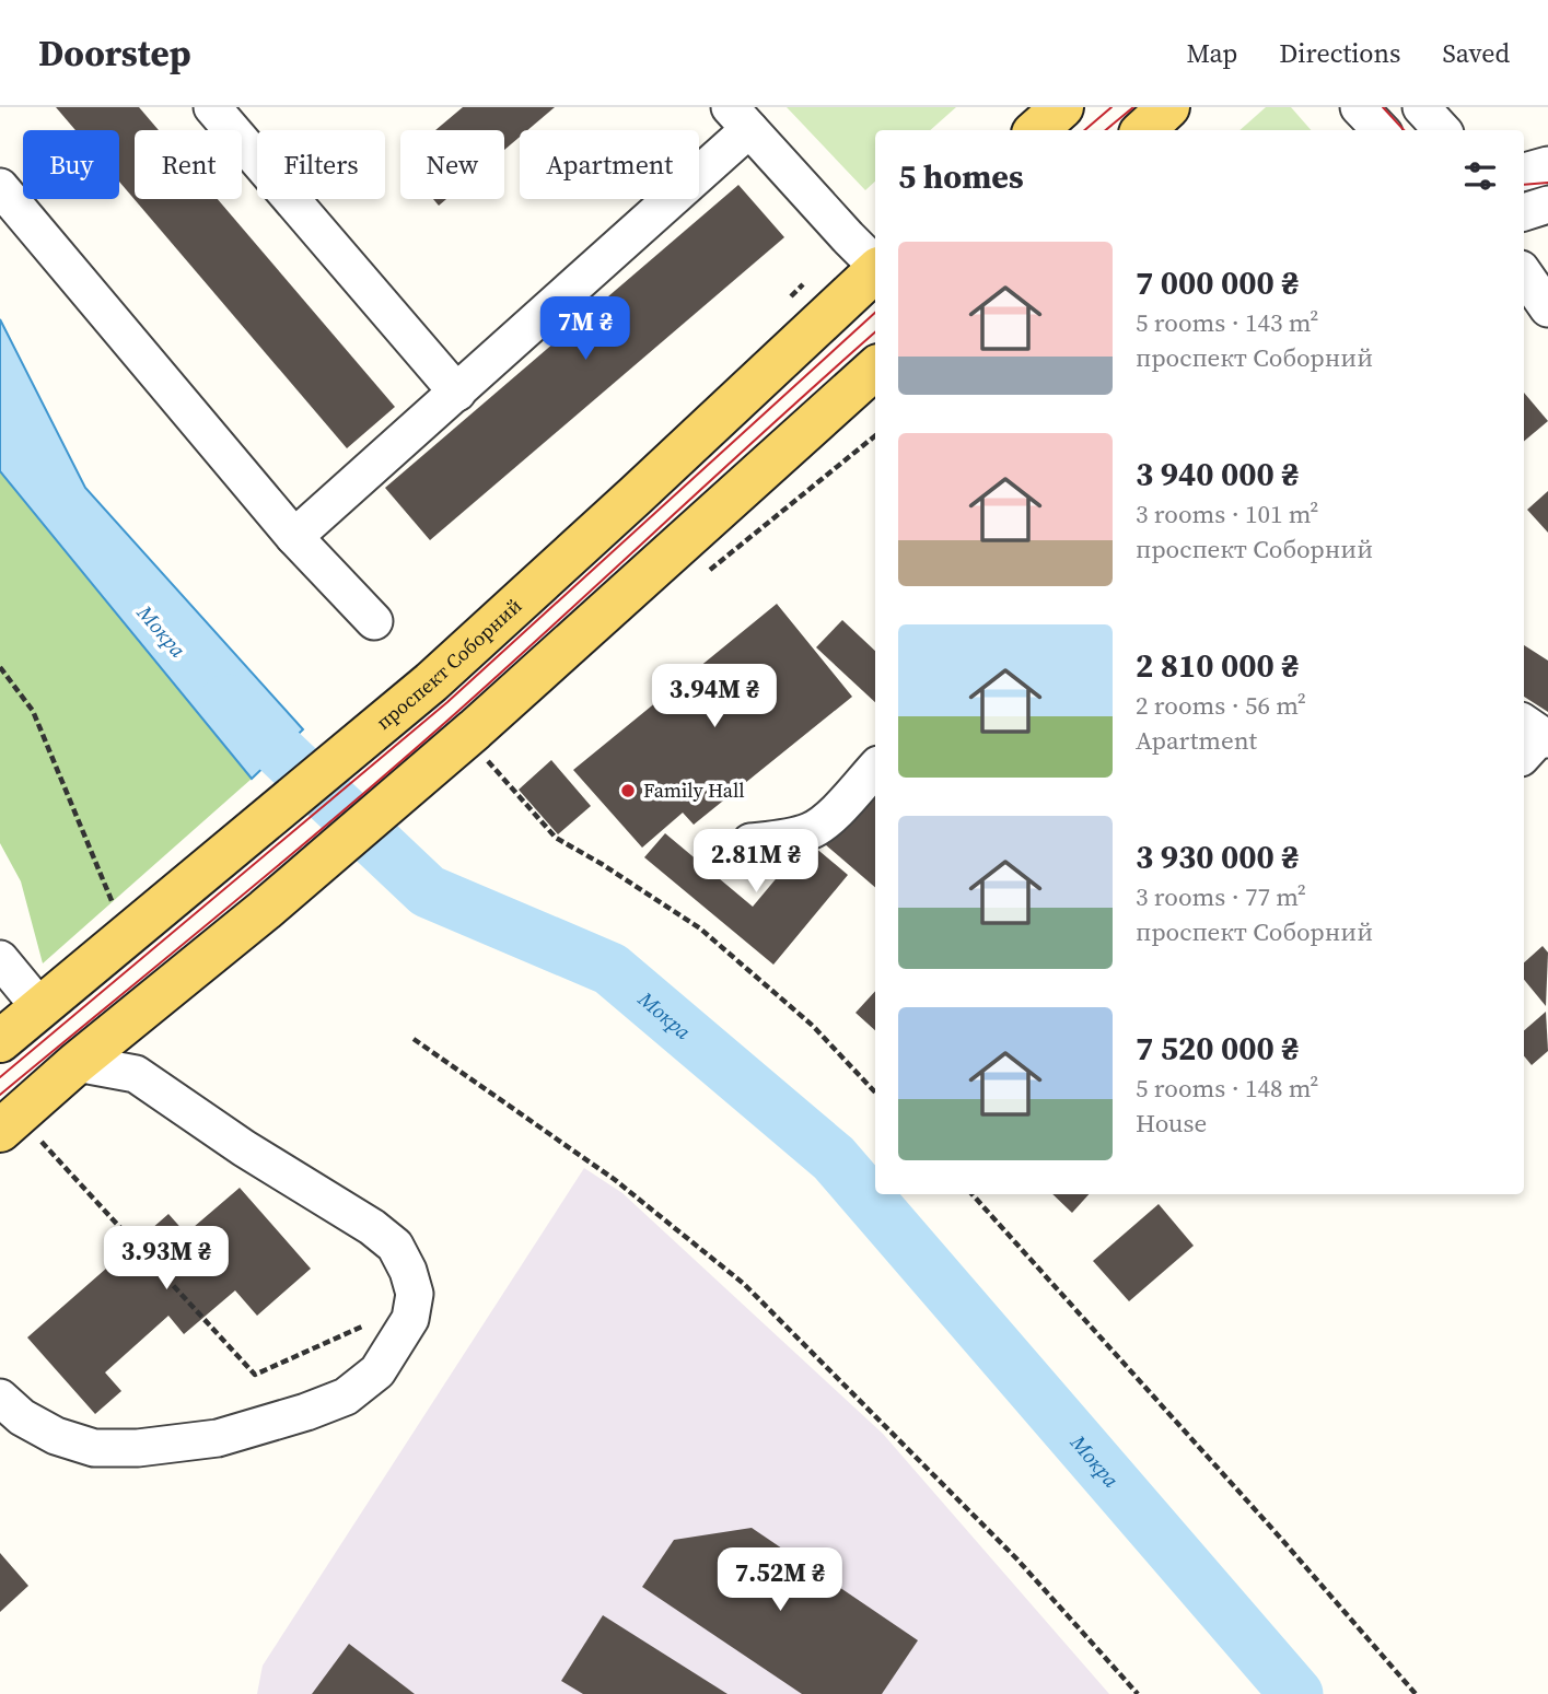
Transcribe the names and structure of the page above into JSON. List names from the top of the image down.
{
  "streets": {
    "main road": ["проспект Соборний"]
  },
  "water": ["Мокра"],
  "places": ["Family Hall"],
  "page": {
    "header": "Doorstep",
    "nav": ["Map", "Directions", "Saved"],
    "chip": [
      "Buy",
      "Rent",
      "Filters",
      "New",
      "Apartment"
    ],
    "heading": "5 homes",
    "list": [
      {
        "name": "7 000 000 ₴",
        "note": "5 rooms · 143 m² · проспект Соборний"
      },
      {
        "name": "3 940 000 ₴",
        "note": "3 rooms · 101 m² · проспект Соборний"
      },
      {
        "name": "2 810 000 ₴",
        "note": "2 rooms · 56 m² · Apartment"
      },
      {
        "name": "3 930 000 ₴",
        "note": "3 rooms · 77 m² · проспект Соборний"
      },
      {
        "name": "7 520 000 ₴",
        "note": "5 rooms · 148 m² · House"
      }
    ],
    "price": [
      "7M ₴",
      "3.94M ₴",
      "2.81M ₴",
      "3.93M ₴",
      "7.52M ₴"
    ]
  }
}
